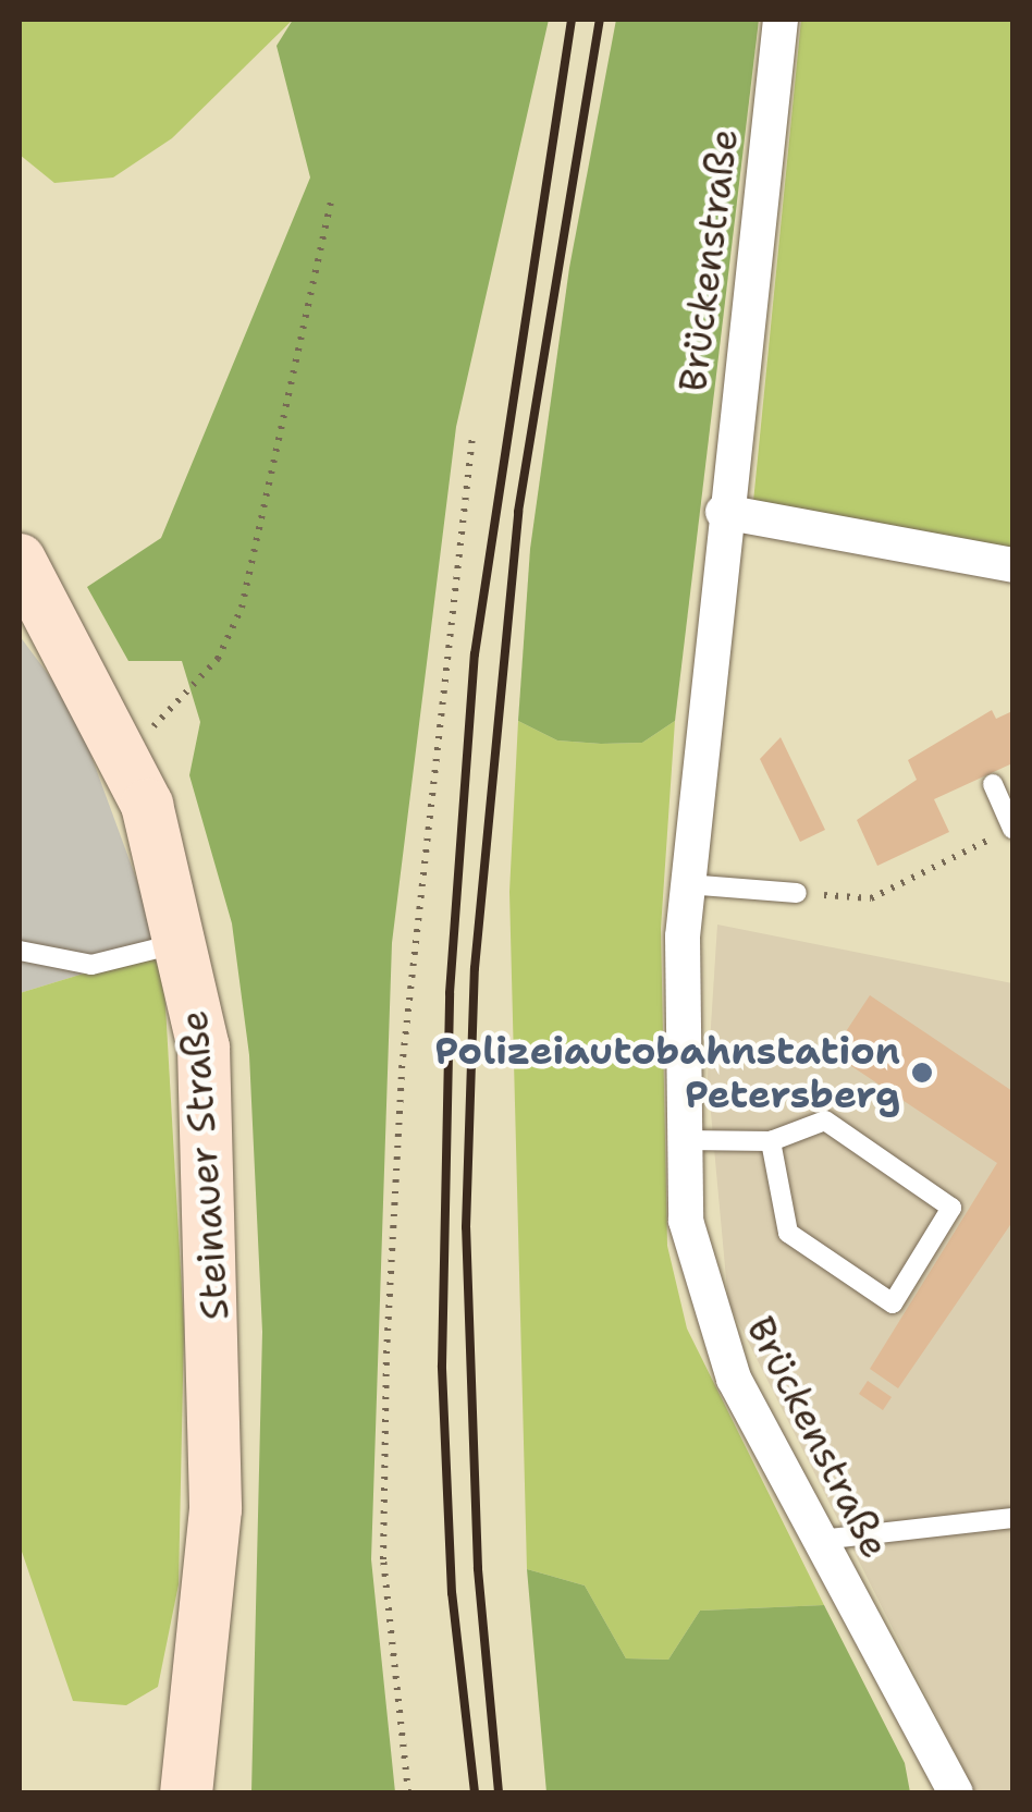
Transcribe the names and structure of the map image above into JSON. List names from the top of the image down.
{
  "streets": {
    "street": ["Brückenstraße", "Steinauer Straße"]
  },
  "places": ["Polizeiautobahnstation Petersberg"]
}
